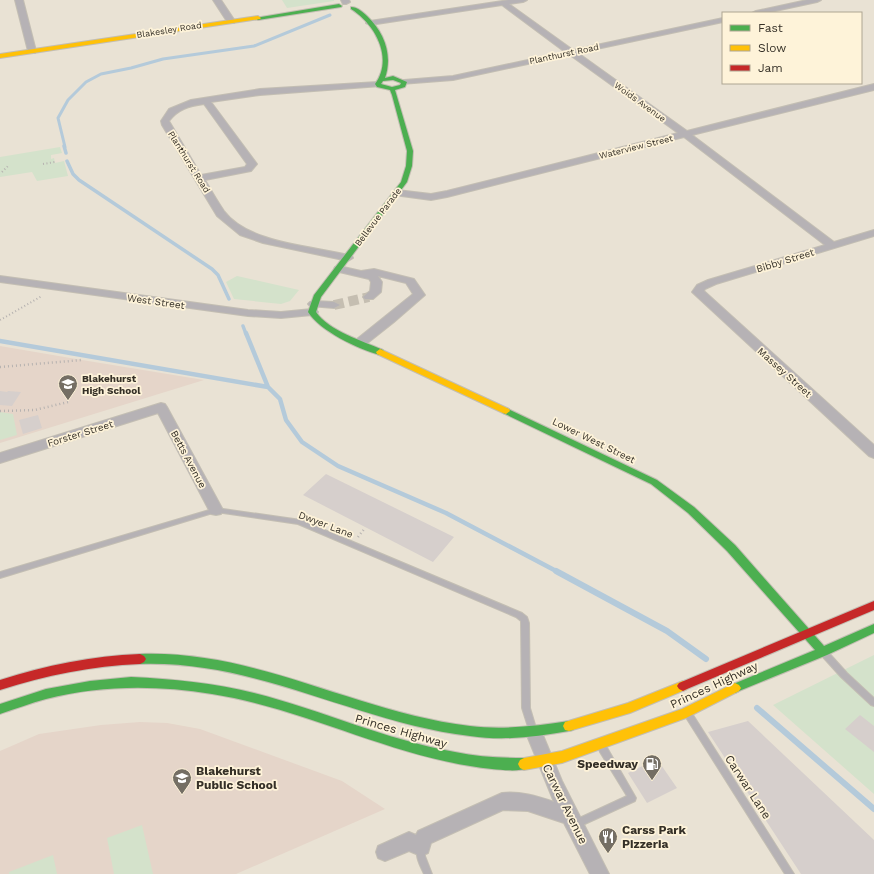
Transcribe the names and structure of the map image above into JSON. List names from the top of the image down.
{
  "streets": {
    "main road": [
      "Blakesley Road",
      "Bellevue Parade",
      "Lower West Street",
      "Princes Highway"
    ],
    "street": [
      "Planthurst Road",
      "Woids Avenue",
      "Waterview Street",
      "Bibby Street",
      "West Street",
      "Massey Street",
      "Forster Street",
      "Betts Avenue",
      "Carwar Avenue"
    ],
    "lane": ["Dwyer Lane", "Carwar Lane"]
  },
  "crossings": [
    ["Planthurst Road", "Woids Avenue"],
    ["Planthurst Road", "Bellevue Parade"],
    ["Woids Avenue", "Waterview Street"],
    ["Woids Avenue", "Bibby Street"],
    ["Waterview Street", "Bellevue Parade"],
    ["Bellevue Parade", "West Street"],
    ["Bellevue Parade", "Lower West Street"],
    ["Bibby Street", "Massey Street"],
    ["West Street", "Lower West Street"],
    ["Forster Street", "Betts Avenue"],
    ["Lower West Street", "Princes Highway"],
    ["Betts Avenue", "Dwyer Lane"],
    ["Dwyer Lane", "Princes Highway"],
    ["Dwyer Lane", "Carwar Avenue"],
    ["Princes Highway", "Carwar Lane"],
    ["Princes Highway", "Carwar Avenue"]
  ],
  "places": {
    "school or university": ["Blakehurst High School", "Blakehurst Public School"],
    "fuel station": ["Speedway"],
    "restaurant": ["Carss Park Pizzeria"]
  },
  "legend": ["Fast", "Slow", "Jam"]
}
